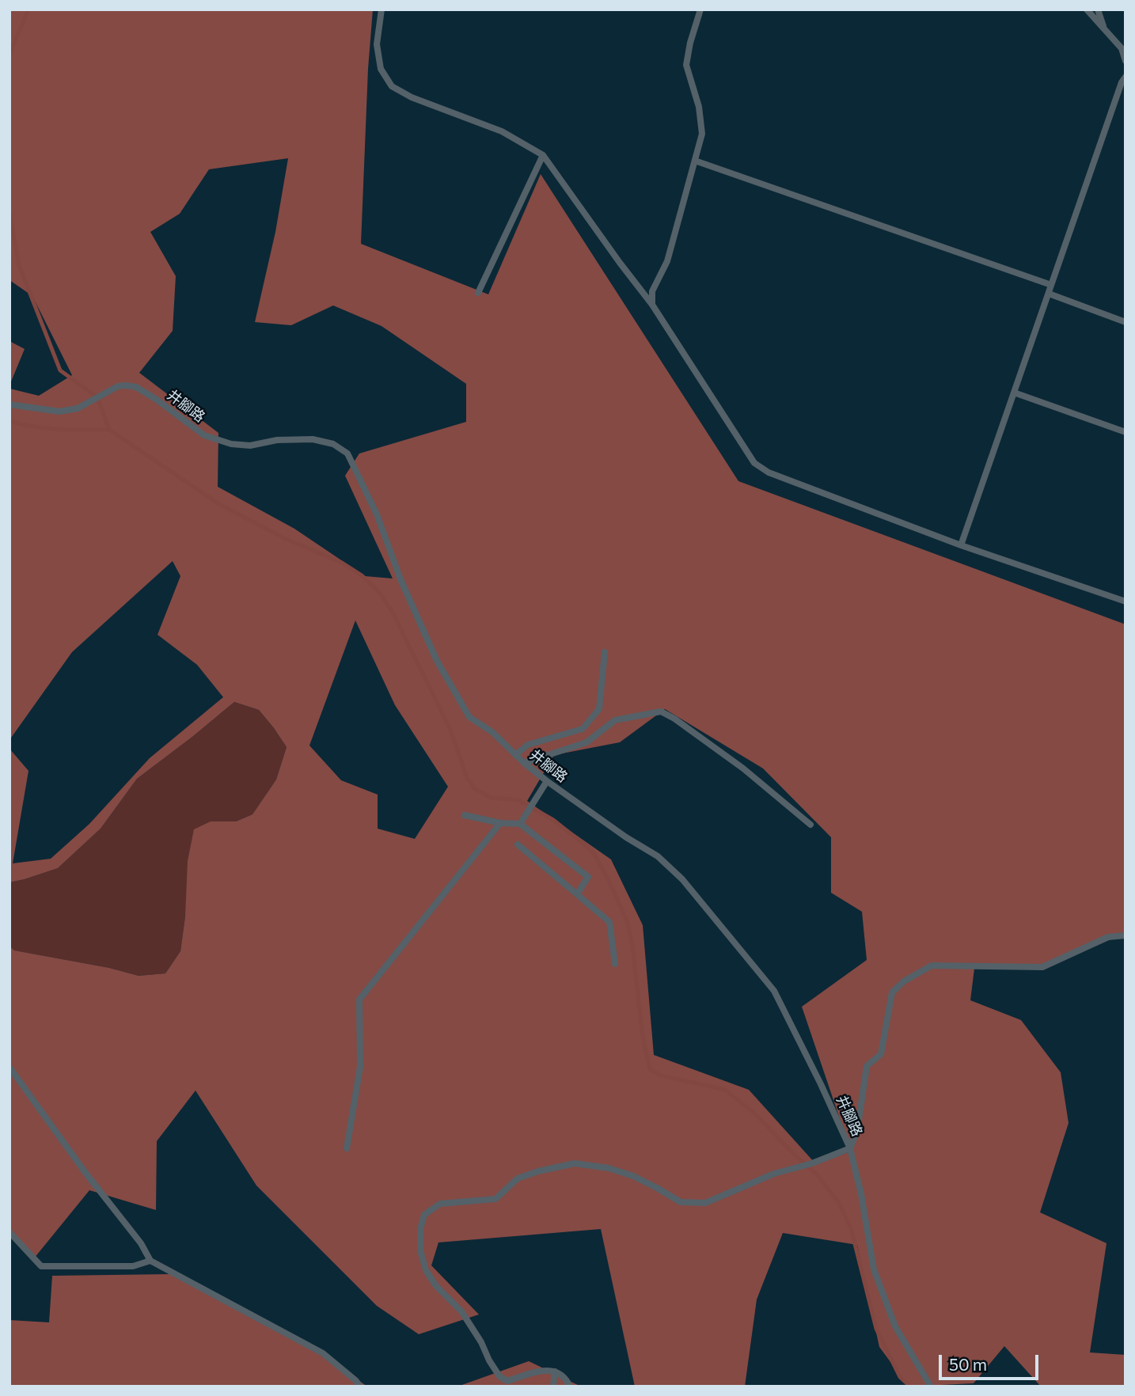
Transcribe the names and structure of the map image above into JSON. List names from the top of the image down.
{
  "streets": {
    "lane": ["井腳路"]
  },
  "scale_bar": "50 m"
}
